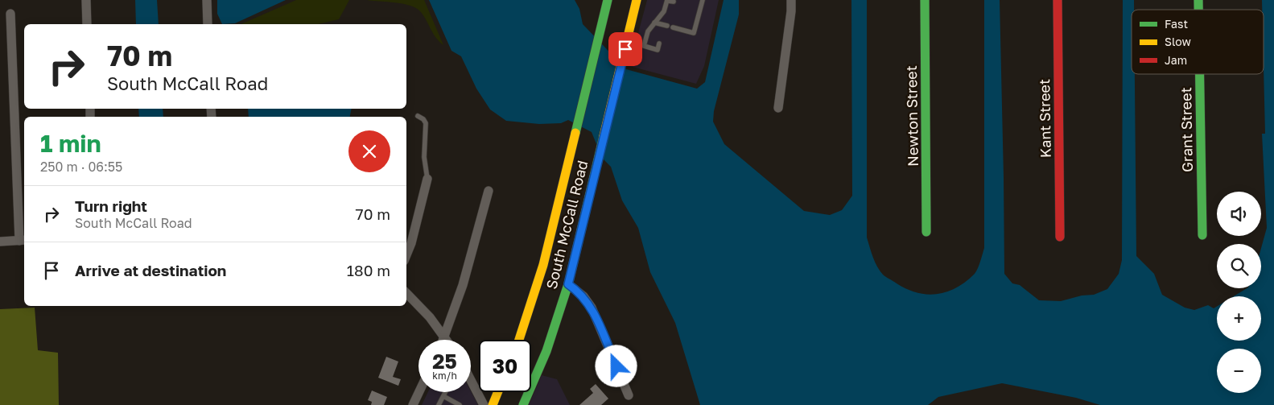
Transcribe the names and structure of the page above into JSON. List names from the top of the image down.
{
  "streets": {
    "main road": [
      "Newton Street",
      "Kant Street",
      "Grant Street",
      "South McCall Road"
    ]
  },
  "legend": ["Fast", "Slow", "Jam"],
  "page": {
    "turn": ["70 m", "South McCall Road"],
    "heading": ["1 min", "250 m · 06:55"],
    "list": [
      {
        "name": "Turn right",
        "note": "South McCall Road",
        "value": "70 m"
      },
      {
        "name": "Arrive at destination",
        "value": "180 m"
      }
    ],
    "map_buttons": ["+", "−"],
    "speed": "25 km/h",
    "limit": "30"
  }
}
